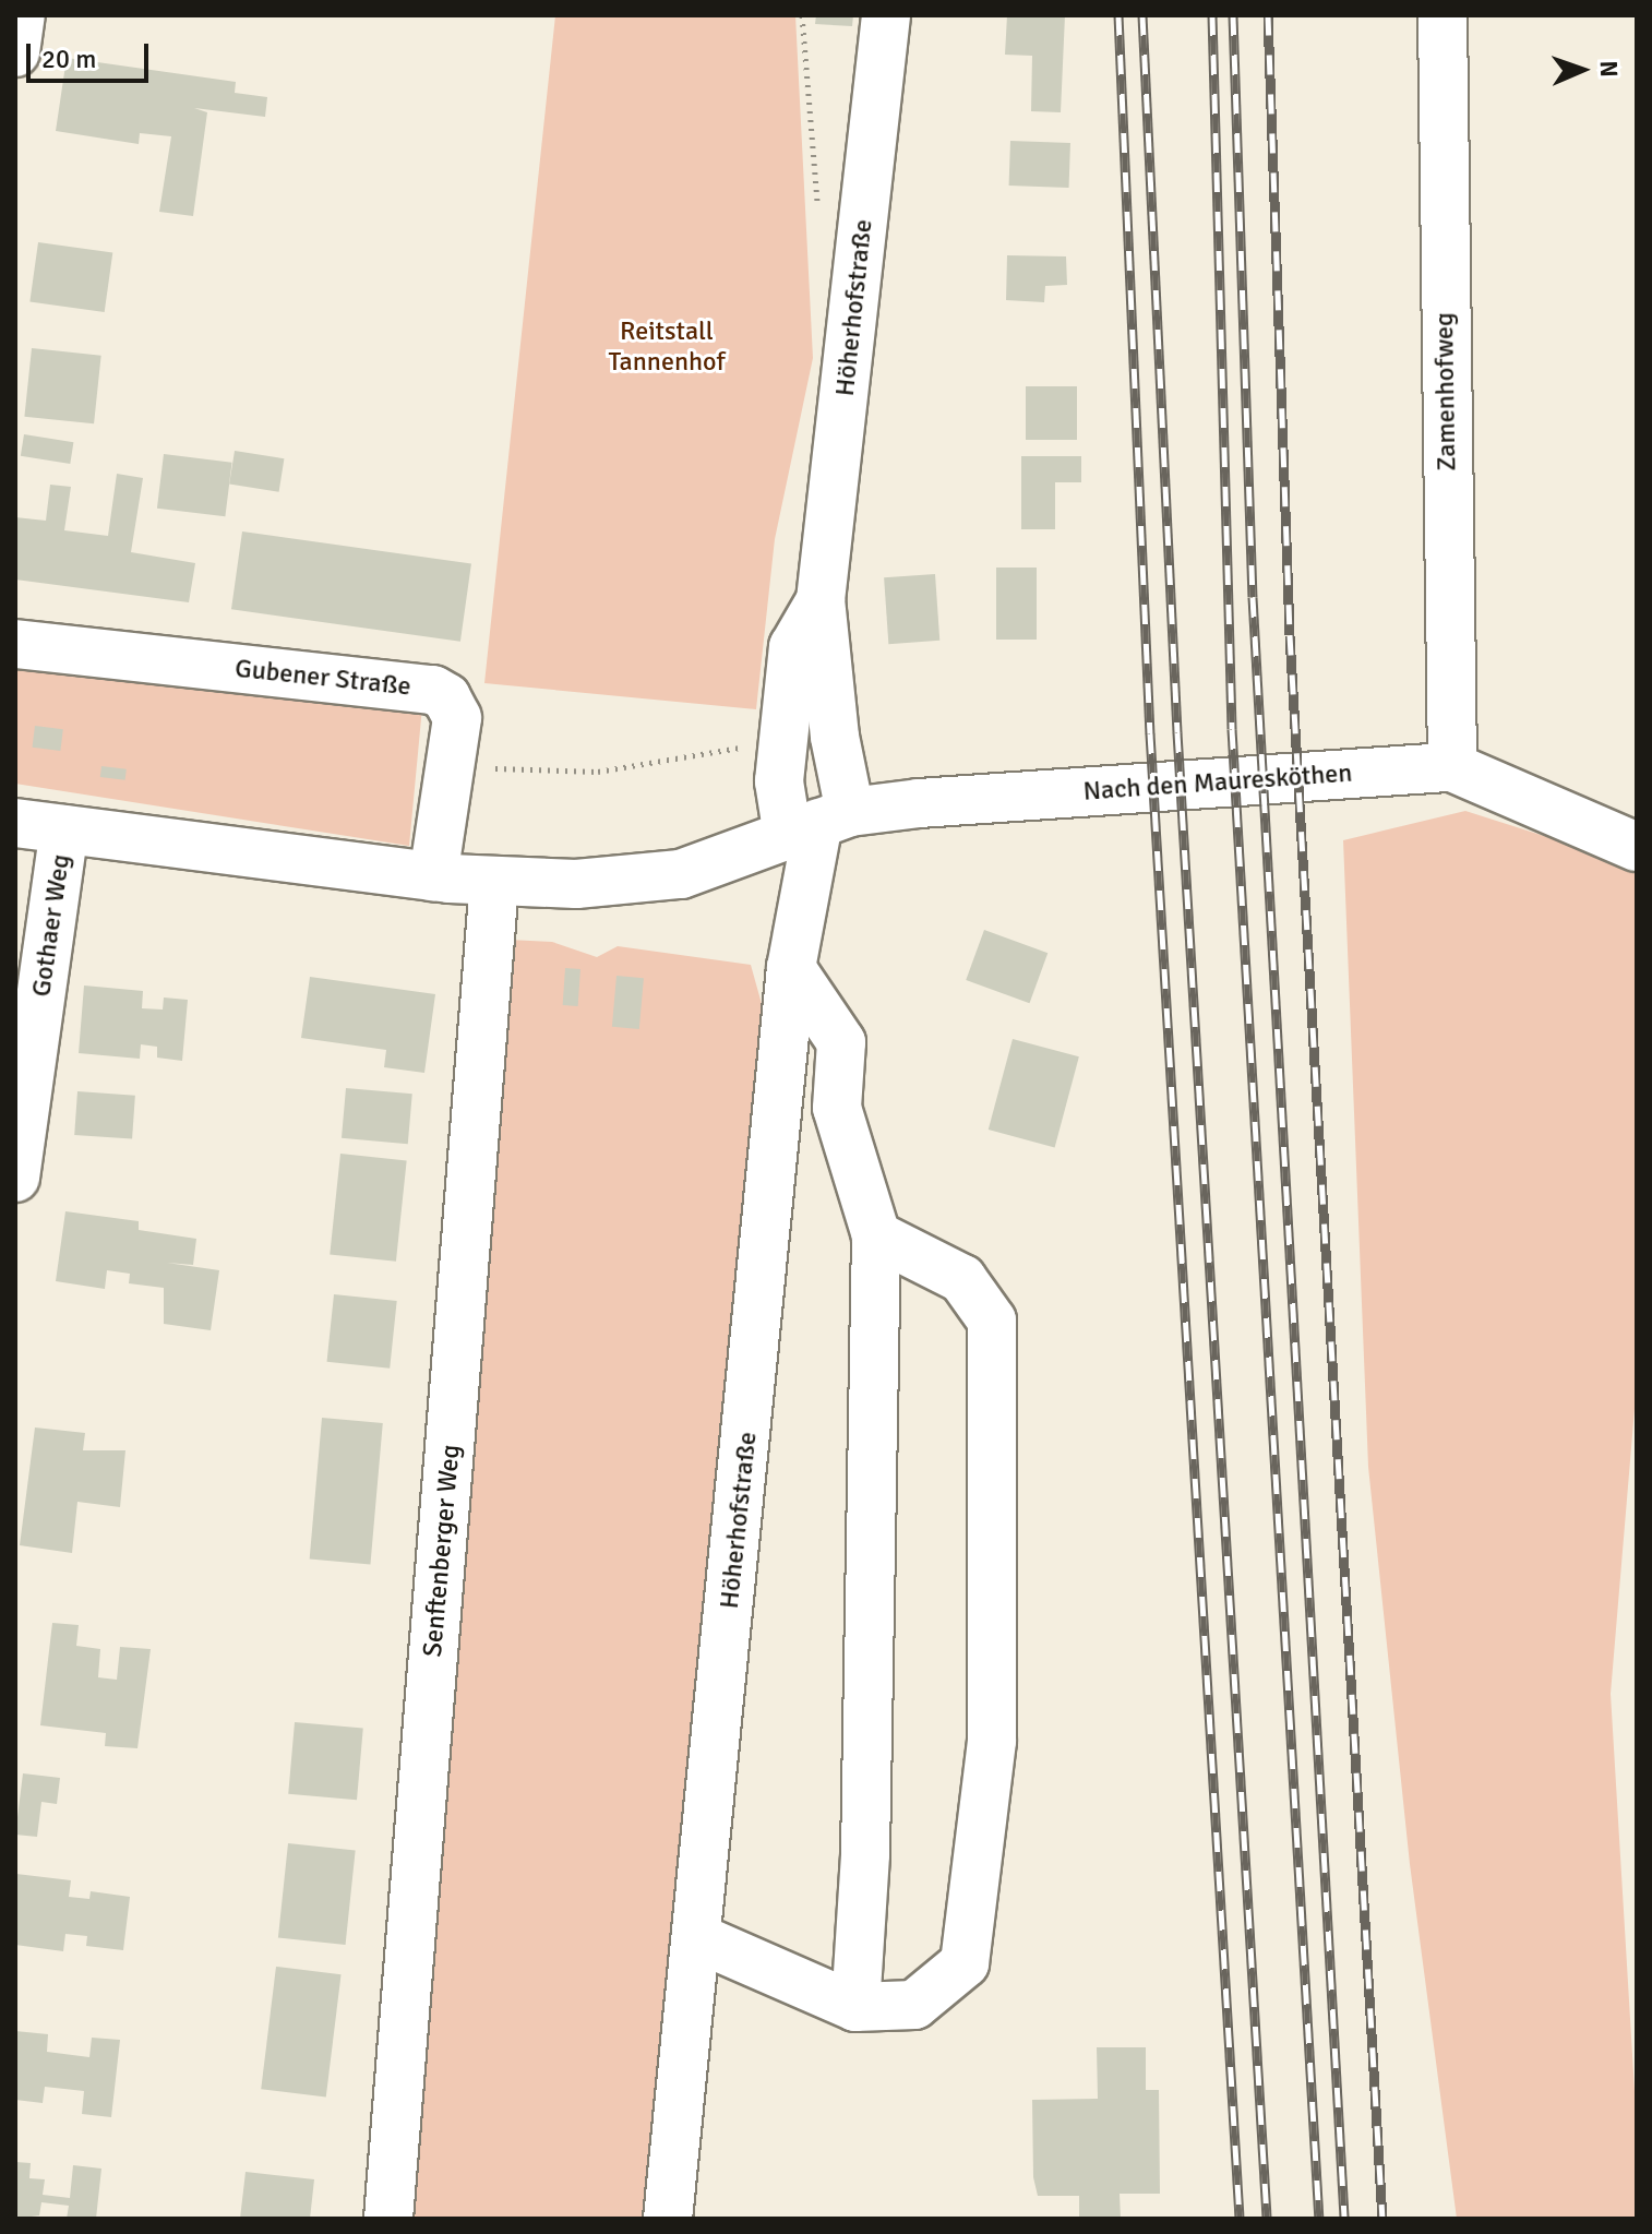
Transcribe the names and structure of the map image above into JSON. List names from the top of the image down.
{
  "streets": {
    "street": [
      "Höherhofstraße",
      "Zamenhofweg",
      "Gubener Straße",
      "Nach den Mauresköthen",
      "Gothaer Weg",
      "Senftenberger Weg"
    ]
  },
  "crossings": [
    ["Höherhofstraße", "Nach den Mauresköthen"],
    ["Zamenhofweg", "Nach den Mauresköthen"]
  ],
  "parks": ["Reitstall Tannenhof"],
  "scale_bar": "20 m",
  "north": "right"
}
